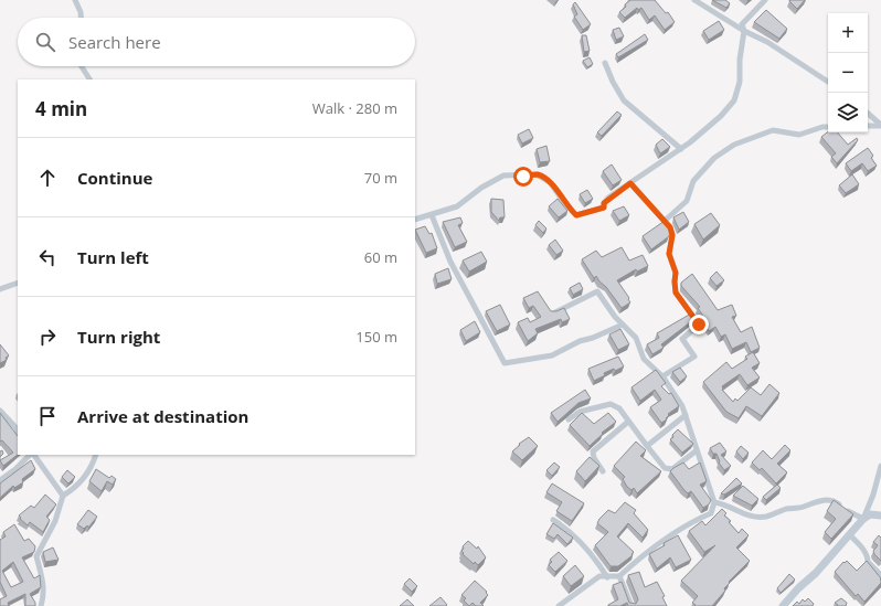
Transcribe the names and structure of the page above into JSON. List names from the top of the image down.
{
  "page": {
    "map_buttons": ["+", "−"],
    "search": "Search here",
    "heading": ["4 min", "Walk · 280 m"],
    "list": [
      ["Continue", "70 m"],
      ["Turn left", "60 m"],
      ["Turn right", "150 m"],
      "Arrive at destination"
    ]
  }
}
